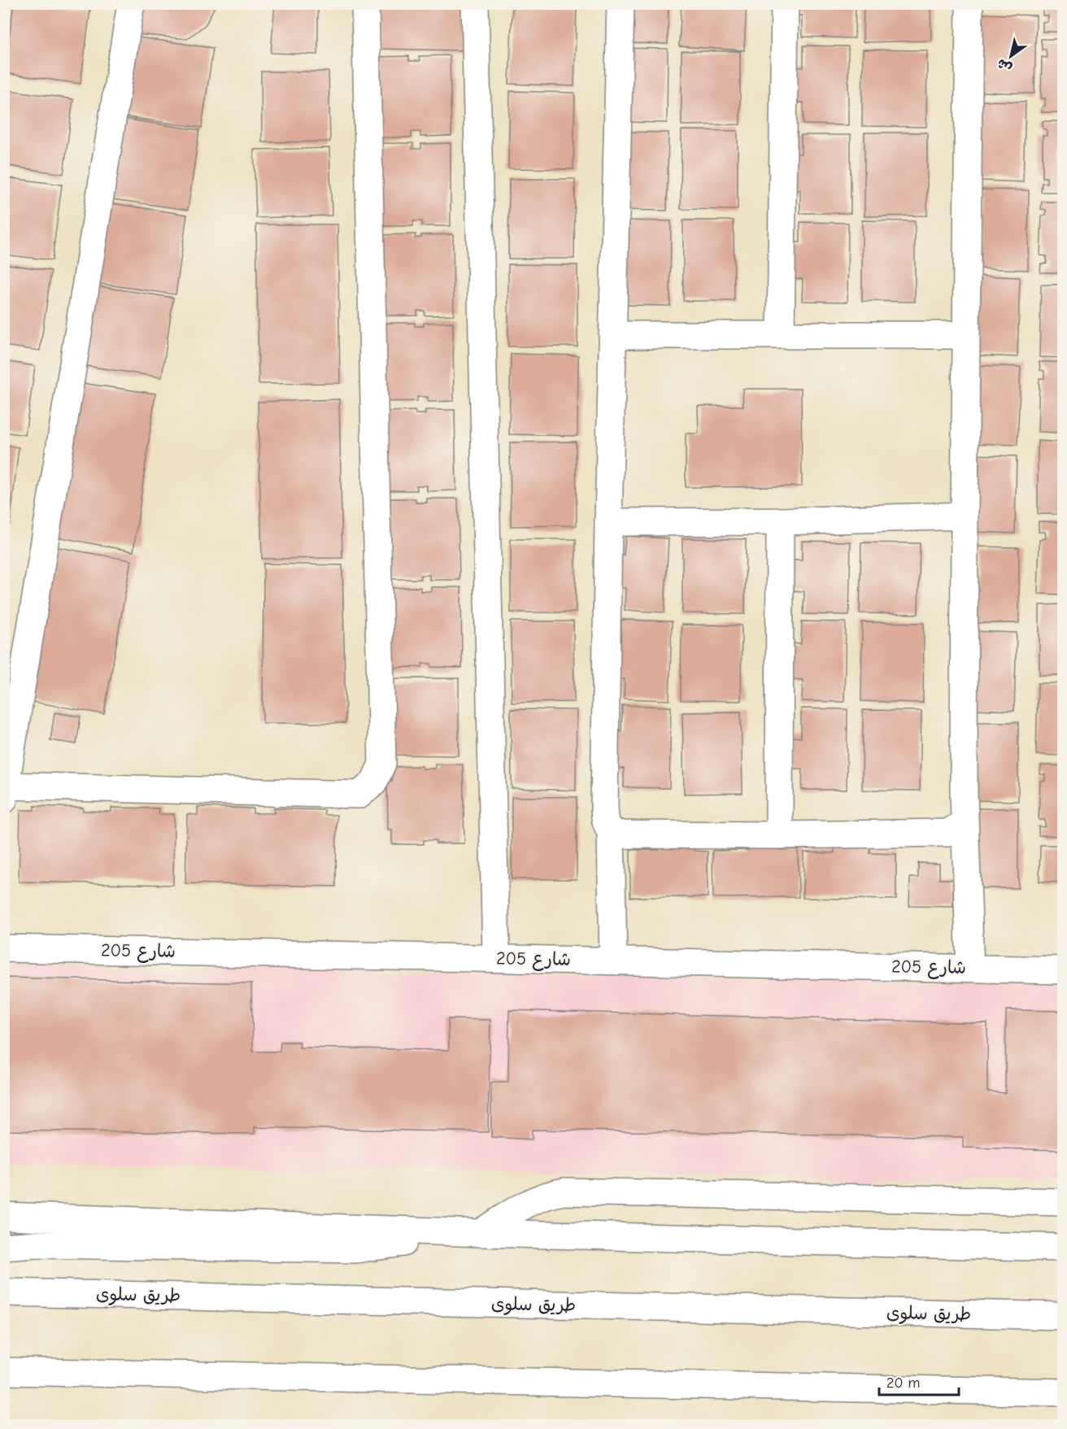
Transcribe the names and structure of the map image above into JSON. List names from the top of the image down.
{
  "streets": {
    "main road": ["شارع 205", "طريق سلوى"]
  },
  "scale_bar": "20 m",
  "north": "bottom left"
}
